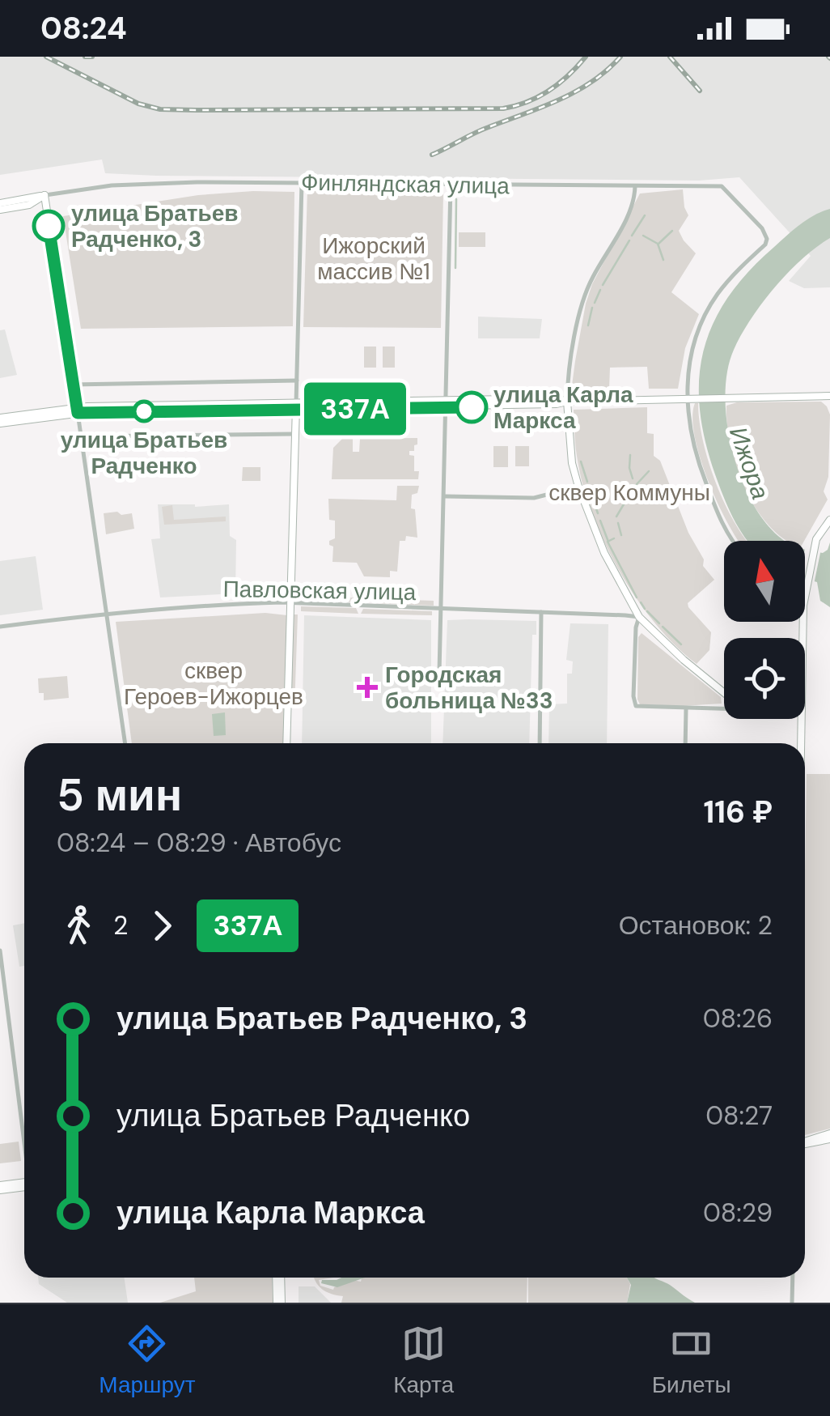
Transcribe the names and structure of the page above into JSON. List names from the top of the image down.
{
  "streets": {
    "street": ["Финляндская улица", "Павловская улица"]
  },
  "water": ["Ижора"],
  "parks": ["Ижорский массив №1", "сквер Коммуны", "сквер Героев-Ижорцев"],
  "places": {
    "other": ["улица Братьев Радченко, 3", "улица Карла Маркса", "улица Братьев Радченко"],
    "health": ["Городская больница №33"]
  },
  "lines": ["bus line 337А"],
  "north": "top",
  "page": {
    "status": "08:24",
    "on_map": "337А",
    "heading": ["5 мин", "08:24 – 08:29 · Автобус", "116 ₽"],
    "legs": ["2", "337А", "Остановок: 2"],
    "list": [
      {
        "name": "улица Братьев Радченко, 3",
        "value": "08:26"
      },
      {
        "name": "улица Братьев Радченко",
        "value": "08:27"
      },
      {
        "name": "улица Карла Маркса",
        "value": "08:29"
      }
    ],
    "tabs": ["Маршрут", "Карта", "Билеты"]
  }
}
